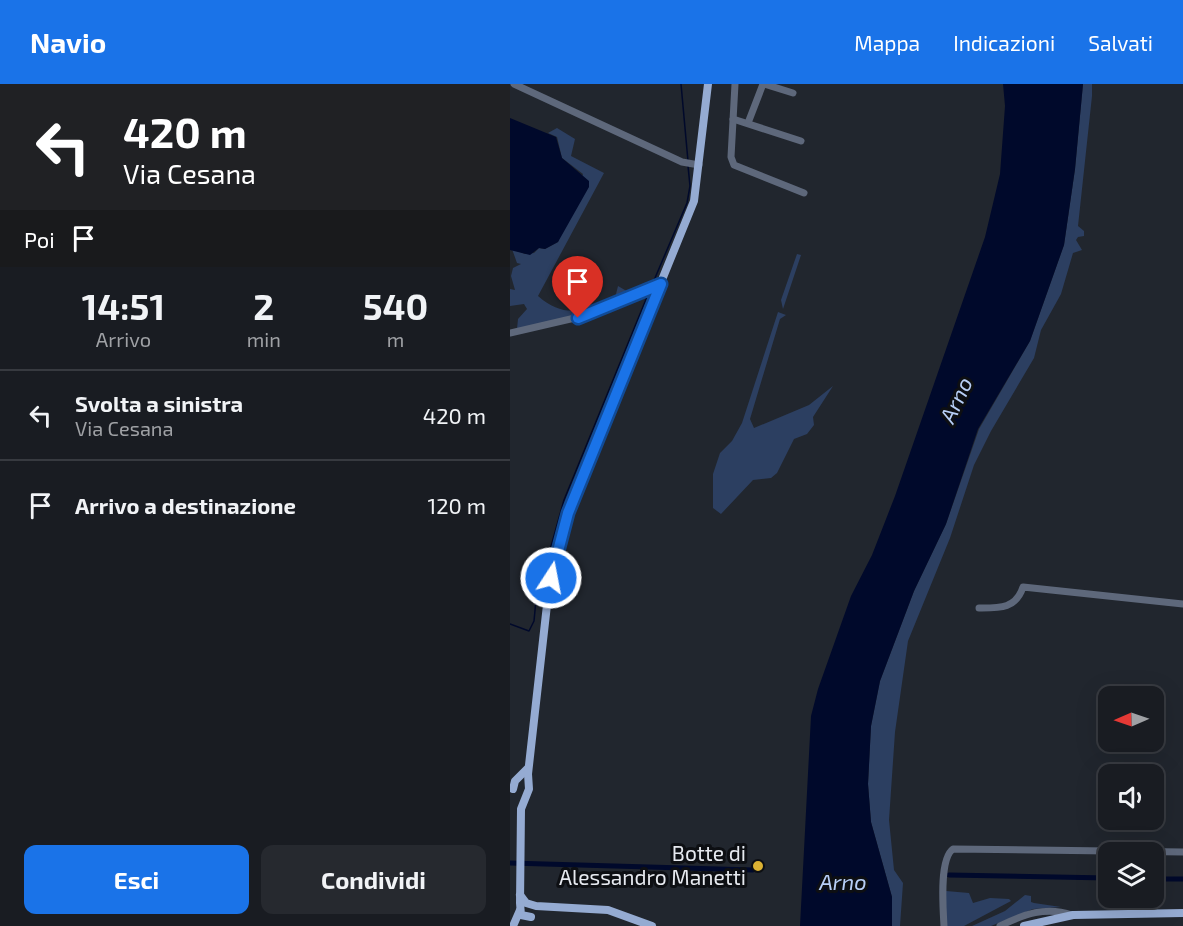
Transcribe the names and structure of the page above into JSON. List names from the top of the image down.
{
  "water": ["Arno"],
  "places": ["Botte di Alessandro Manetti"],
  "north": "left",
  "page": {
    "header": "Navio",
    "nav": ["Mappa", "Indicazioni", "Salvati"],
    "turn": ["420 m", "Via Cesana"],
    "then": "Poi",
    "eta": [
      "14:51",
      "Arrivo",
      "2",
      "min",
      "540",
      "m"
    ],
    "list": [
      {
        "name": "Svolta a sinistra",
        "note": "Via Cesana",
        "value": "420 m"
      },
      {
        "name": "Arrivo a destinazione",
        "value": "120 m"
      }
    ],
    "buttons": ["Esci", "Condividi"]
  }
}
